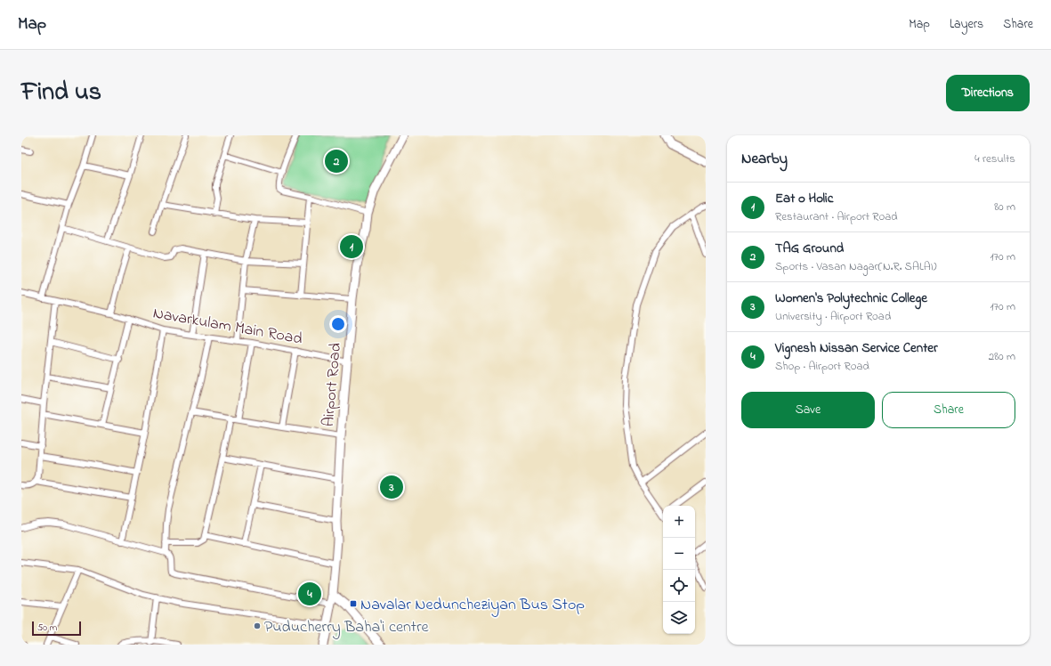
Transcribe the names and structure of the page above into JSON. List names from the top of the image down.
{
  "streets": {
    "street": ["Navarkulam Main Road", "Airport Road"]
  },
  "crossings": [
    ["Navarkulam Main Road", "Airport Road"]
  ],
  "places": {
    "transit": ["Navalar Neduncheziyan Bus Stop"],
    "other": ["Puducherry Baha'i centre"]
  },
  "scale_bar": "50 m",
  "page": {
    "header": "Map",
    "nav": ["Map", "Layers", "Share"],
    "title": "Find us",
    "buttons": [
      "Directions",
      ["Save", "Share"]
    ],
    "heading": ["Nearby", "4 results"],
    "pins": [
      "2",
      "1",
      "3",
      "4"
    ],
    "list": [
      {
        "mark": "1",
        "name": "Eat o Holic",
        "note": "Restaurant · Airport Road",
        "value": "80 m"
      },
      {
        "mark": "2",
        "name": "TAG Ground",
        "note": "Sports · Vasan Nagar(N.R. SALAI)",
        "value": "170 m"
      },
      {
        "mark": "3",
        "name": "Women's Polytechnic College",
        "note": "University · Airport Road",
        "value": "170 m"
      },
      {
        "mark": "4",
        "name": "Vignesh Nissan Service Center",
        "note": "Shop · Airport Road",
        "value": "280 m"
      }
    ],
    "map_buttons": ["+", "−"],
    "scale": "50 m"
  }
}
